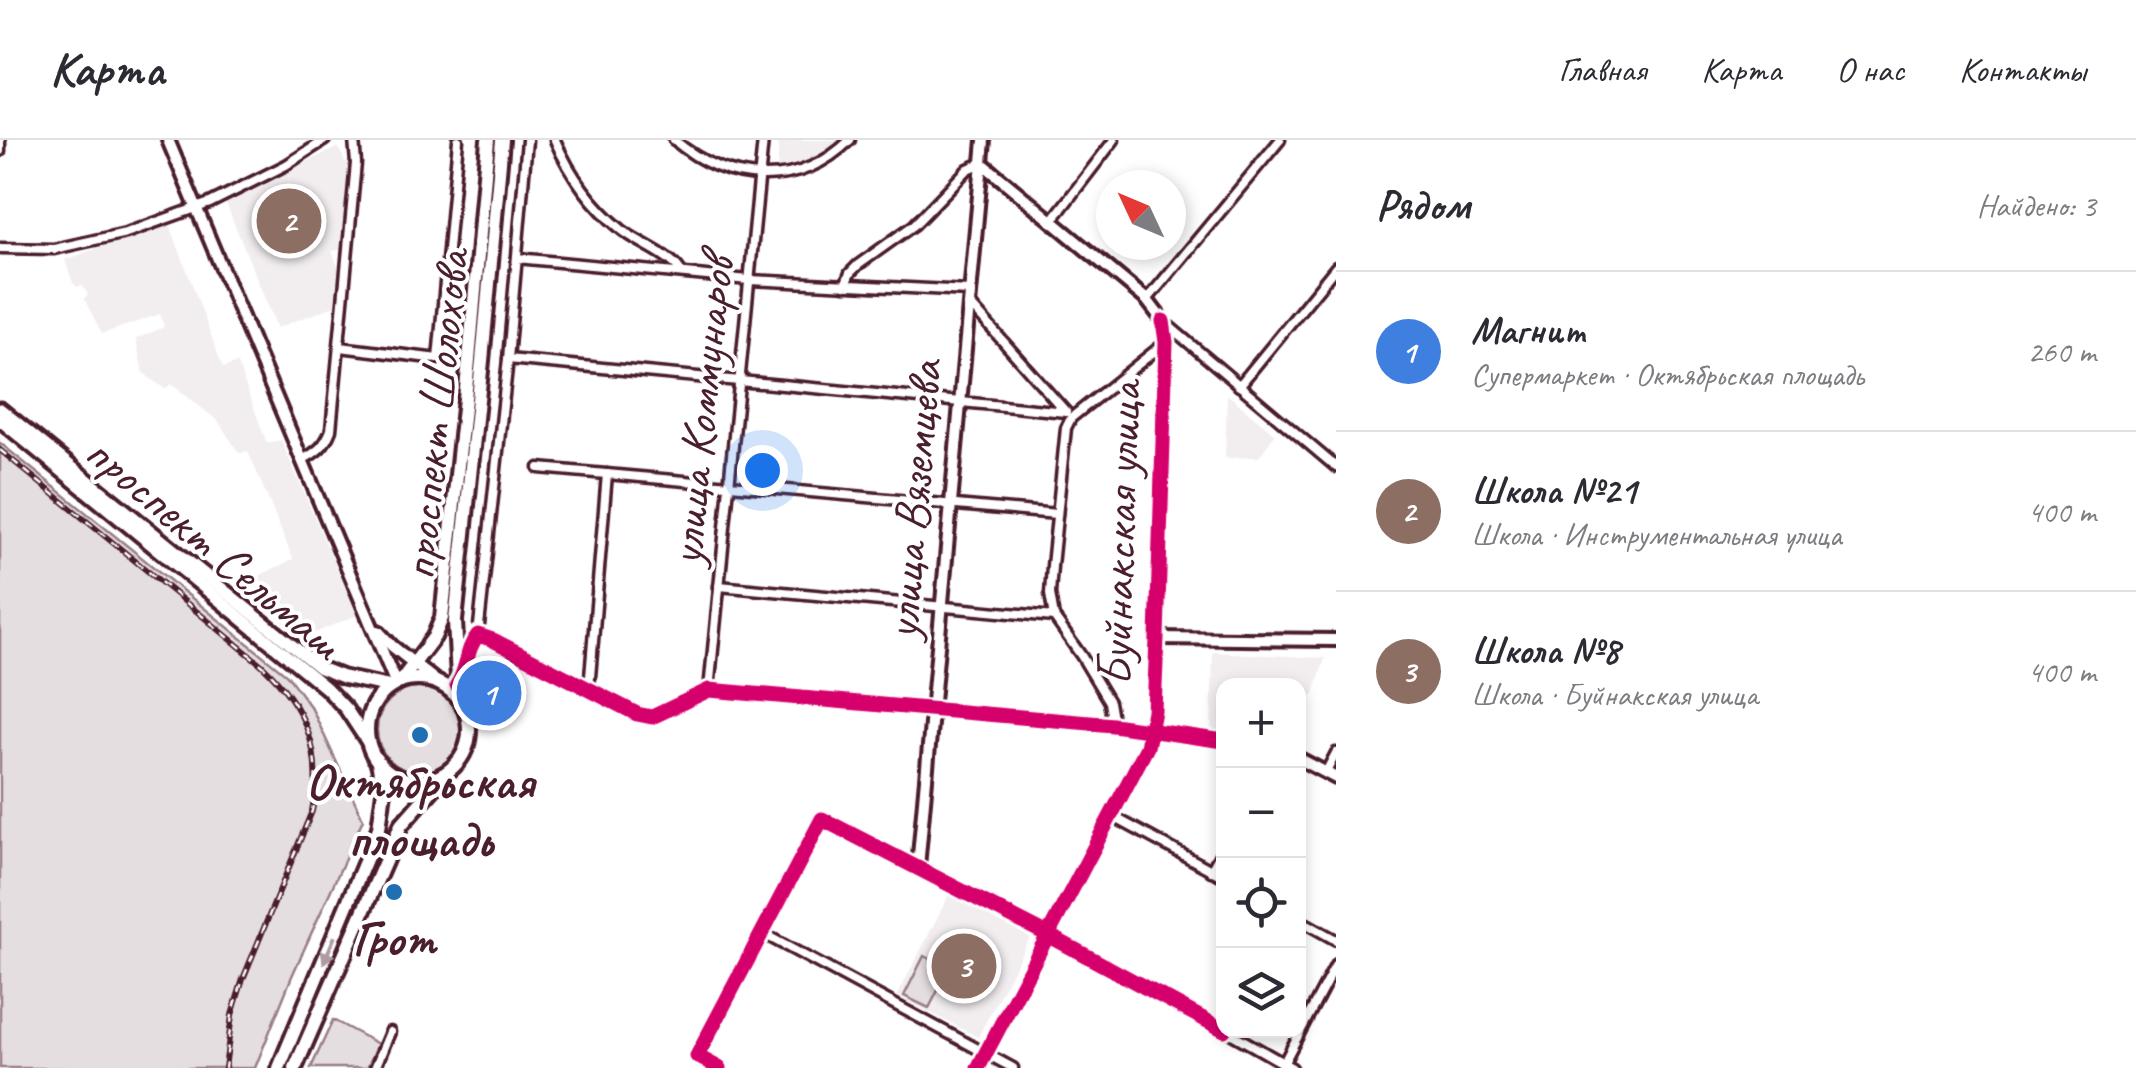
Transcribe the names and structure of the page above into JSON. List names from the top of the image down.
{
  "streets": {
    "main road": ["проспект Шолохова", "проспект Сельмаш"],
    "street": ["улица Коммунаров", "улица Вяземцева", "Буйнакская улица"]
  },
  "crossings": [
    ["проспект Шолохова", "проспект Сельмаш"]
  ],
  "places": ["Октябрьская площадь", "Грот"],
  "north": "top left",
  "page": {
    "header": "Карта",
    "nav": [
      "Главная",
      "Карта",
      "О нас",
      "Контакты"
    ],
    "heading": ["Рядом", "Найдено: 3"],
    "pins": ["2", "1", "3"],
    "list": [
      {
        "mark": "1",
        "name": "Магнит",
        "note": "Супермаркет · Октябрьская площадь",
        "value": "260 m"
      },
      {
        "mark": "2",
        "name": "Школа №21",
        "note": "Школа · Инструментальная улица",
        "value": "400 m"
      },
      {
        "mark": "3",
        "name": "Школа №8",
        "note": "Школа · Буйнакская улица",
        "value": "400 m"
      }
    ],
    "map_buttons": ["+", "−"]
  }
}
